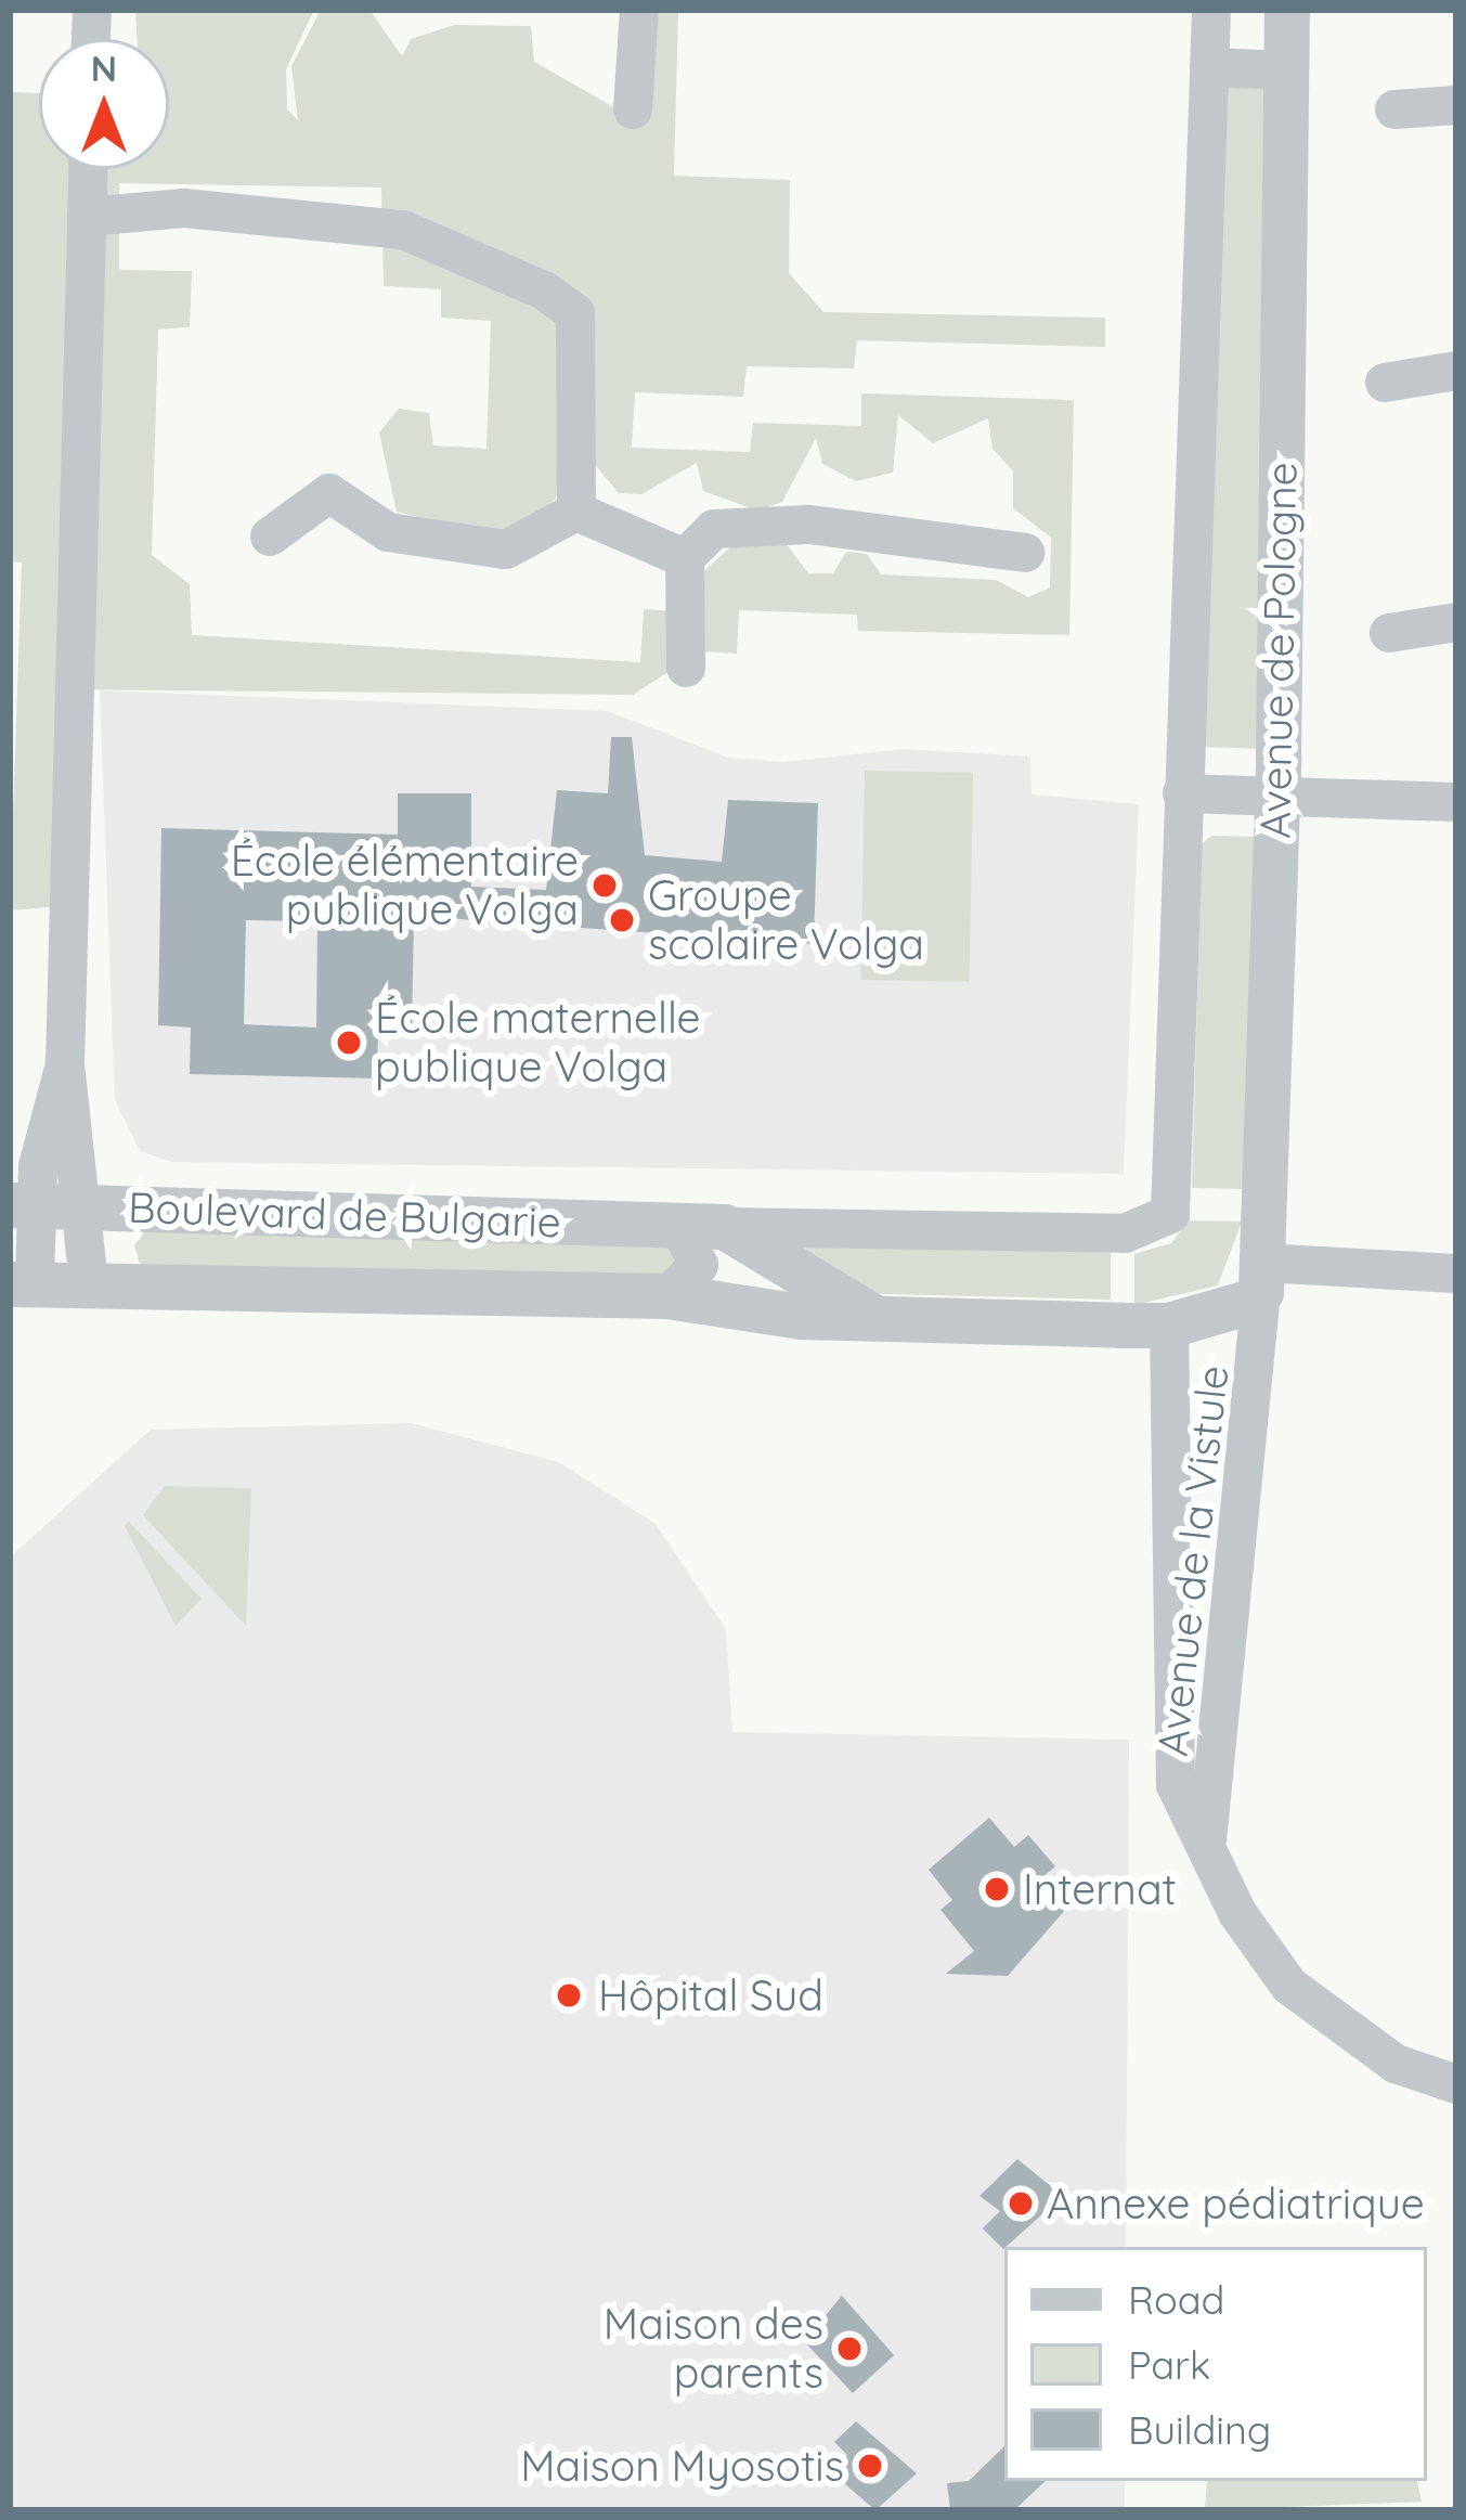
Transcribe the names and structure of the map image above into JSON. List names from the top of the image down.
{
  "streets": {
    "street": ["Avenue de Pologne", "Boulevard de Bulgarie", "Avenue de la Vistule"]
  },
  "crossings": [
    ["Avenue de Pologne", "Boulevard de Bulgarie"],
    ["Avenue de Pologne", "Avenue de la Vistule"],
    ["Boulevard de Bulgarie", "Avenue de la Vistule"]
  ],
  "places": [
    "École élémentaire publique Volga",
    "Groupe scolaire Volga",
    "École maternelle publique Volga",
    "Internat",
    "Hôpital Sud",
    "Annexe pédiatrique",
    "Maison des parents",
    "Maison Myosotis"
  ],
  "legend": ["Road", "Park", "Building"],
  "north": "top"
}
